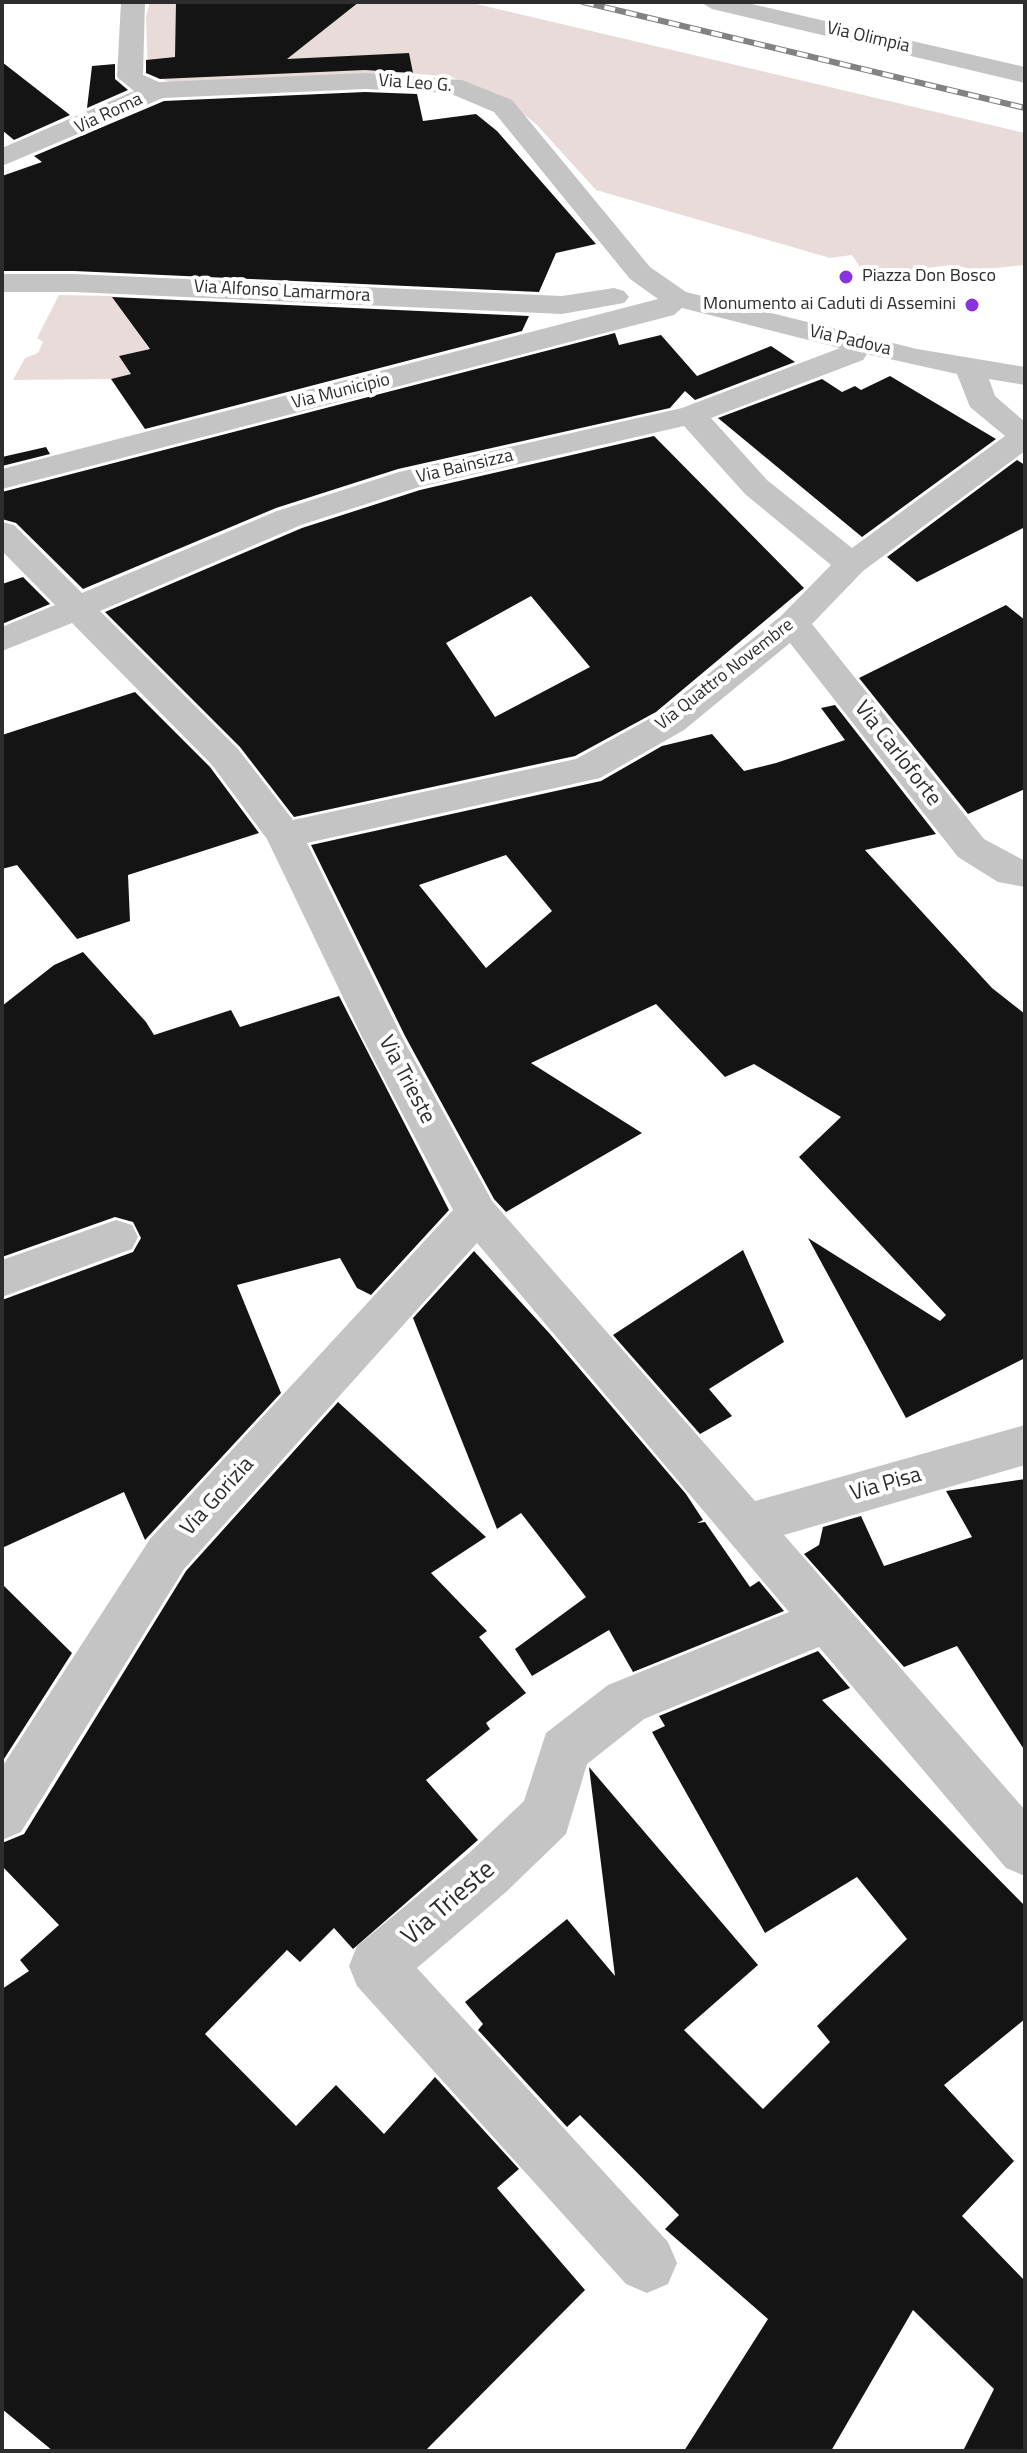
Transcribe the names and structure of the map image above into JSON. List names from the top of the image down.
{
  "streets": {
    "street": [
      "Via Olimpia",
      "Via Leo G.",
      "Via Roma",
      "Via Alfonso Lamarmora",
      "Via Padova",
      "Via Municipio",
      "Via Bainsizza",
      "Via Quattro Novembre",
      "Via Carloforte",
      "Via Trieste",
      "Via Pisa",
      "Via Gorizia"
    ]
  },
  "crossings": [
    ["Via Leo G.", "Via Roma"],
    ["Via Leo G.", "Via Alfonso Lamarmora"],
    ["Via Leo G.", "Via Padova"],
    ["Via Leo G.", "Via Municipio"],
    ["Via Alfonso Lamarmora", "Via Padova"],
    ["Via Alfonso Lamarmora", "Via Municipio"],
    ["Via Padova", "Via Municipio"],
    ["Via Padova", "Via Bainsizza"],
    ["Via Bainsizza", "Via Trieste"],
    ["Via Quattro Novembre", "Via Carloforte"],
    ["Via Quattro Novembre", "Via Trieste"],
    ["Via Trieste", "Via Pisa"],
    ["Via Trieste", "Via Gorizia"]
  ],
  "places": ["Piazza Don Bosco", "Monumento ai Caduti di Assemini"]
}
